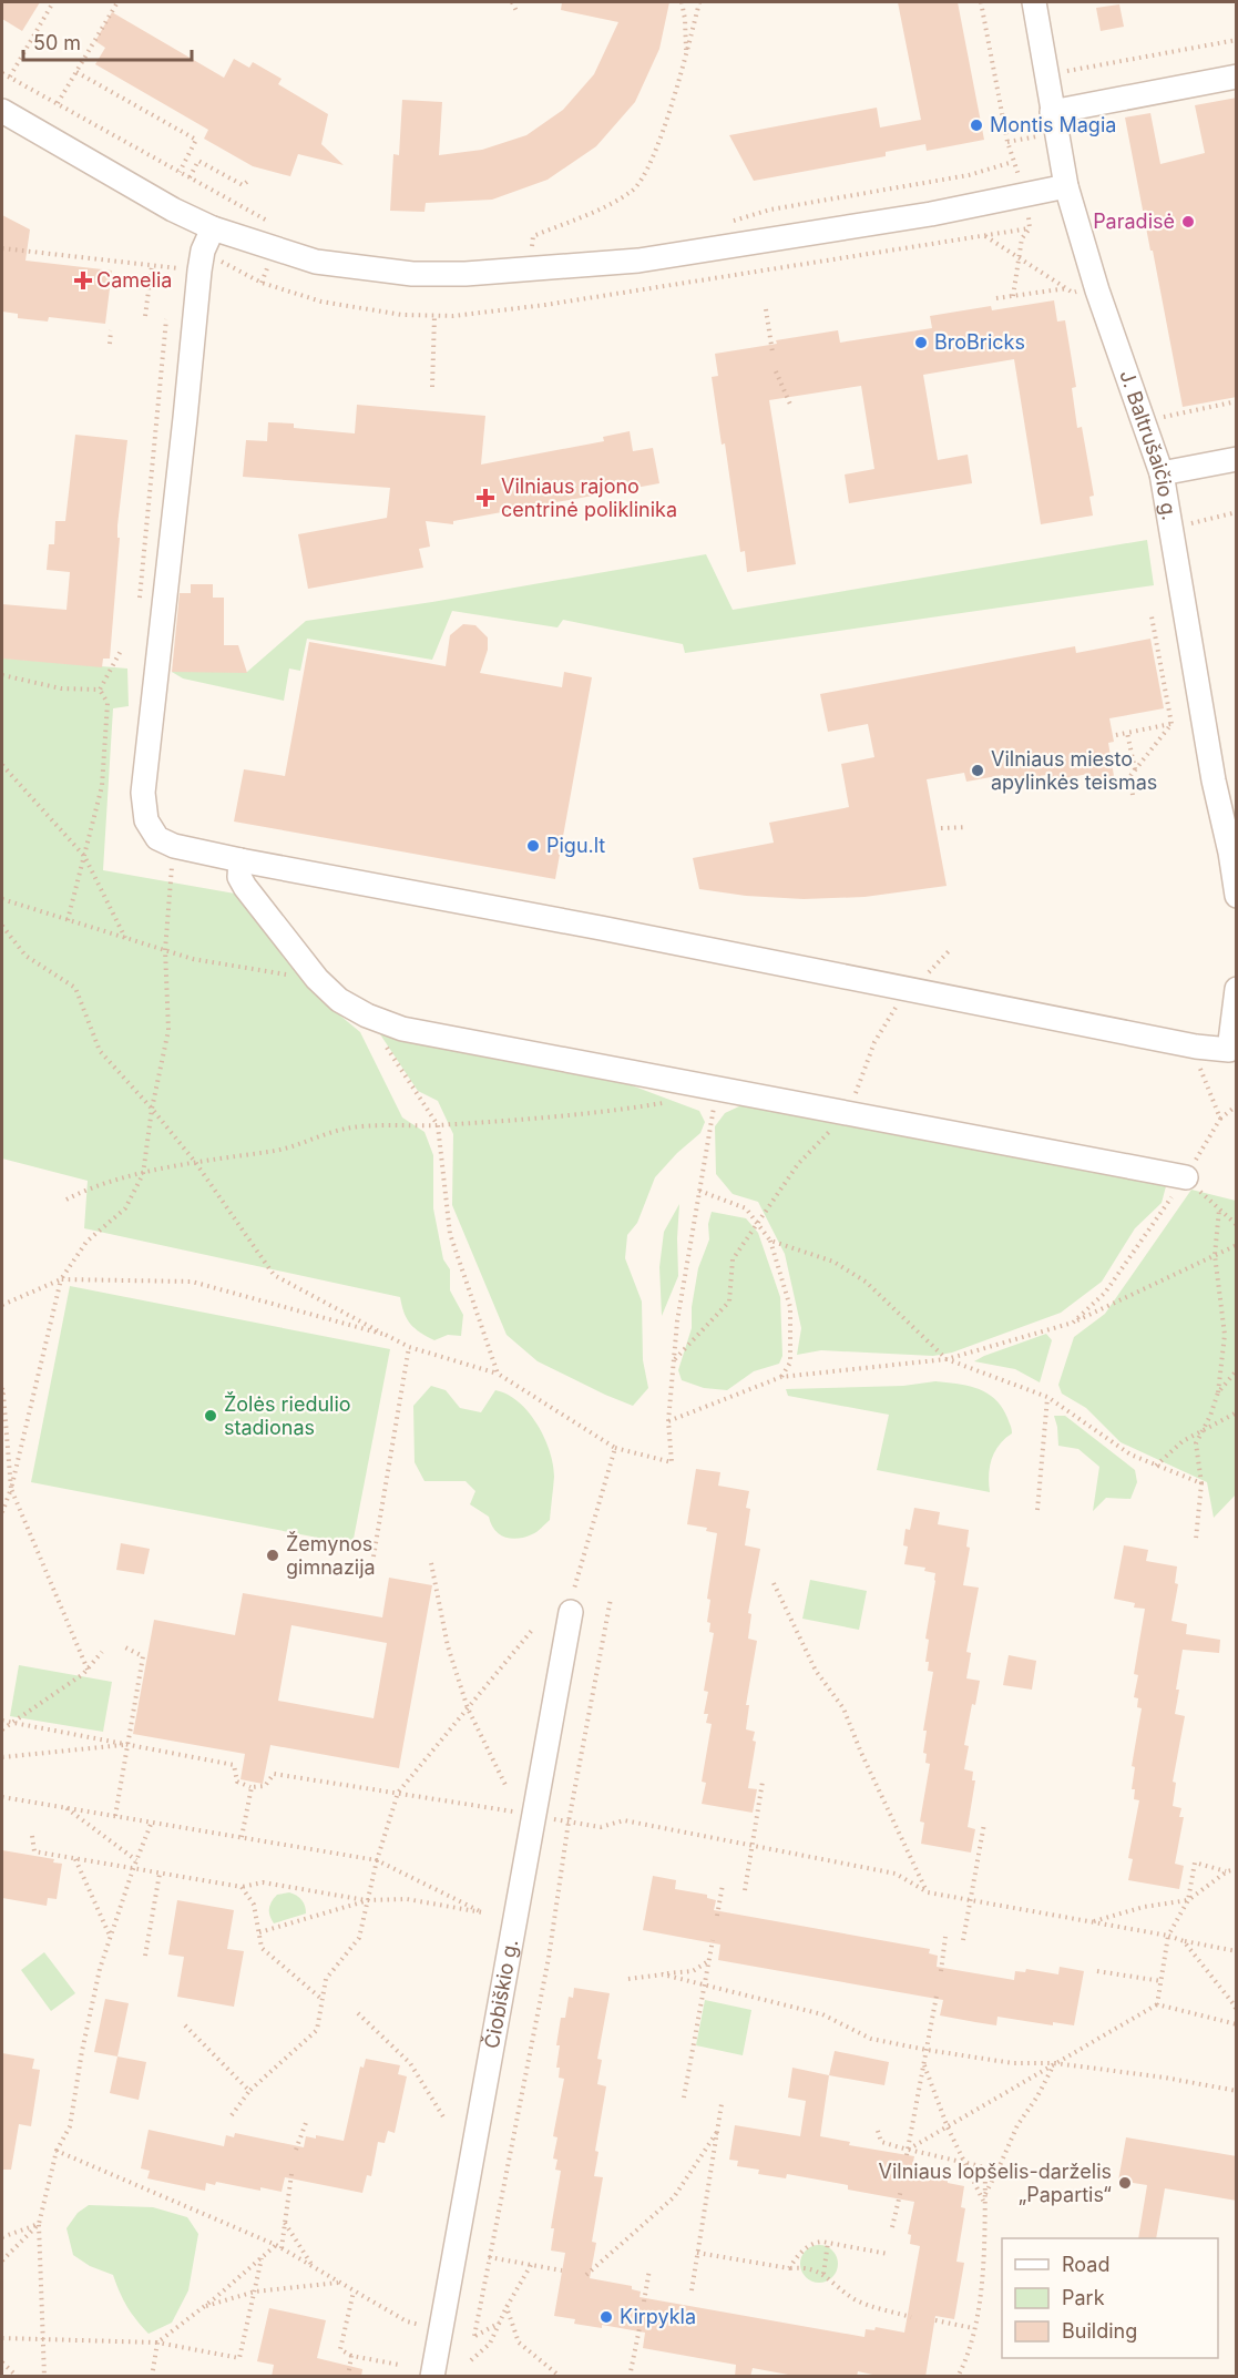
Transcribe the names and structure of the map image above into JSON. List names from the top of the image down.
{
  "streets": {
    "street": ["J. Baltrušaičio g.", "Čiobiškio g."]
  },
  "places": {
    "other": [
      "Montis Magia",
      "Paradisė",
      "BroBricks",
      "Vilniaus miesto apylinkės teismas",
      "Pigu.lt",
      "Žolės riedulio stadionas",
      "Žemynos gimnazija",
      "Vilniaus lopšelis-darželis „Papartis“",
      "Kirpykla"
    ],
    "health": ["Camelia", "Vilniaus rajono centrinė poliklinika"]
  },
  "legend": ["Road", "Park", "Building"],
  "scale_bar": "50 m"
}
